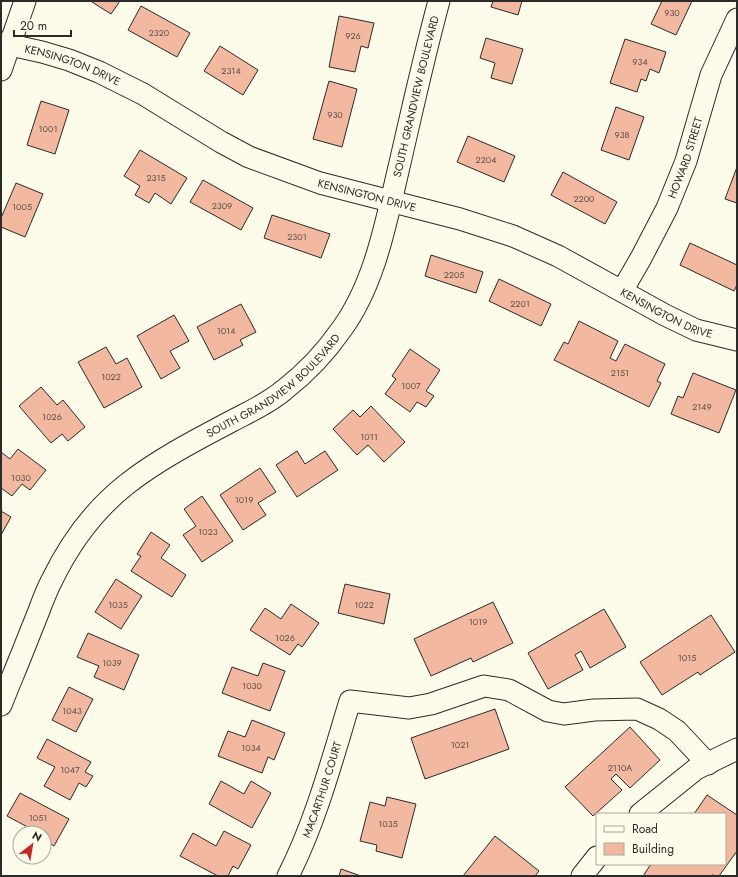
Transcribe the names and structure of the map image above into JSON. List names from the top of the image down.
{
  "streets": {
    "street": [
      "KENSINGTON DRIVE",
      "SOUTH GRANDVIEW BOULEVARD",
      "HOWARD STREET",
      "MACARTHUR COURT"
    ]
  },
  "crossings": [
    ["KENSINGTON DRIVE", "SOUTH GRANDVIEW BOULEVARD"],
    ["KENSINGTON DRIVE", "HOWARD STREET"]
  ],
  "house_numbers": [
    "930",
    "2320",
    "926",
    "934",
    "2314",
    "930",
    "1001",
    "938",
    "2204",
    "2315",
    "2200",
    "2309",
    "1005",
    "2301",
    "2205",
    "2201",
    "1014",
    "2151",
    "1022",
    "1007",
    "2149",
    "1026",
    "1011",
    "1030",
    "1019",
    "1023",
    "1035",
    "1022",
    "1019",
    "1026",
    "1015",
    "1039",
    "1030",
    "1043",
    "1021",
    "1034",
    "2110A",
    "1047",
    "1051",
    "1035"
  ],
  "legend": ["Road", "Building"],
  "scale_bar": "20 m",
  "north": "top right"
}
